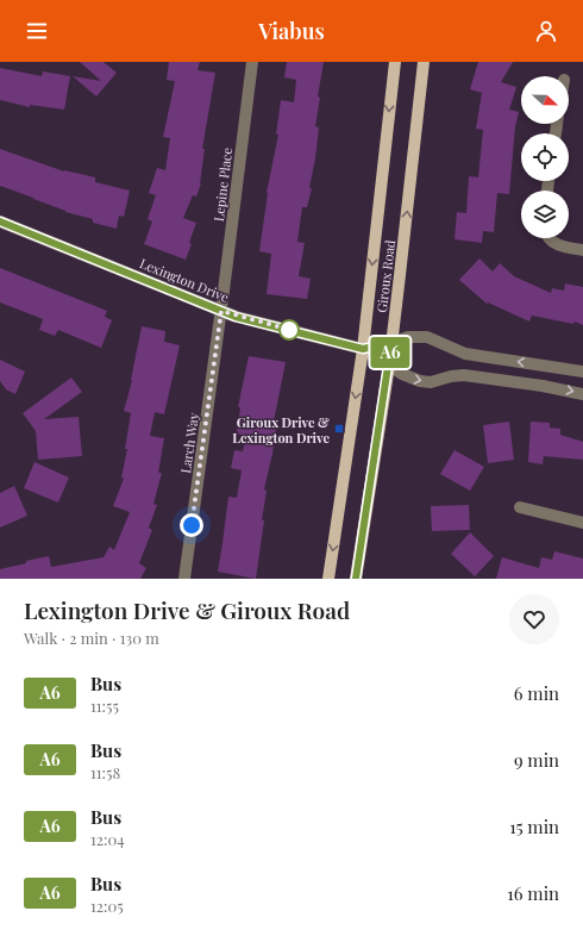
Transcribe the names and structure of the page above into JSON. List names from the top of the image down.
{
  "streets": {
    "main road": ["Giroux Road"],
    "street": ["Lepine Place", "Lexington Drive", "Larch Way"]
  },
  "crossings": [
    ["Lepine Place", "Lexington Drive"],
    ["Lepine Place", "Larch Way"],
    ["Giroux Road", "Lexington Drive"],
    ["Lexington Drive", "Larch Way"]
  ],
  "places": {
    "transit": ["Giroux Drive & Lexington Drive"]
  },
  "lines": ["bus line A6"],
  "north": "right",
  "page": {
    "header": "Viabus",
    "on_map": "A6",
    "heading": ["Lexington Drive & Giroux Road", "Walk · 2 min · 130 m"],
    "list": [
      {
        "mark": "A6",
        "name": "Bus",
        "note": "11:55",
        "value": "6 min"
      },
      {
        "mark": "A6",
        "name": "Bus",
        "note": "11:58",
        "value": "9 min"
      },
      {
        "mark": "A6",
        "name": "Bus",
        "note": "12:04",
        "value": "15 min"
      },
      {
        "mark": "A6",
        "name": "Bus",
        "note": "12:05",
        "value": "16 min"
      }
    ]
  }
}
